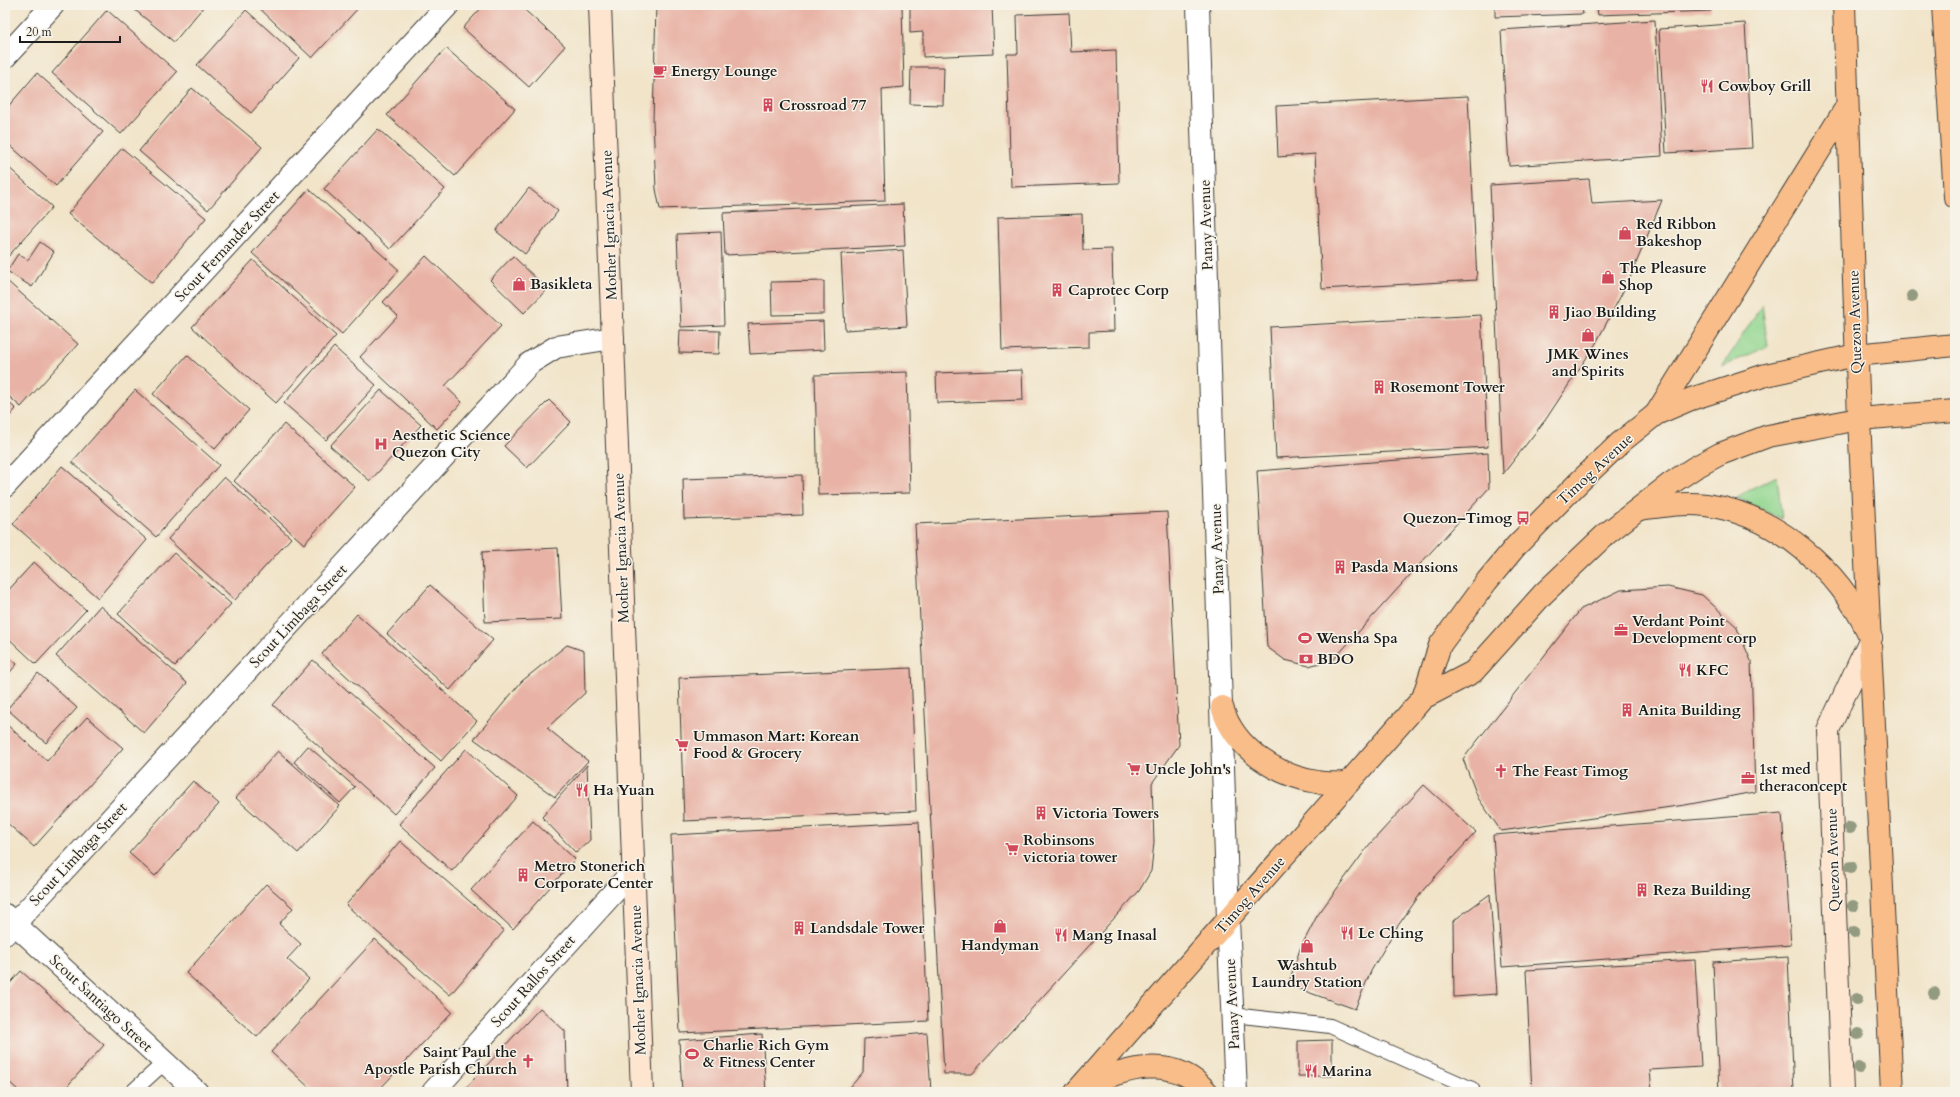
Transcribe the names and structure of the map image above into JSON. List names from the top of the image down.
{
  "streets": {
    "main road": ["Quezon Avenue", "Timog Avenue"],
    "street": [
      "Mother Ignacia Avenue",
      "Panay Avenue",
      "Scout Fernandez Street",
      "Scout Limbaga Street",
      "Scout Rallos Street",
      "Scout Santiago Street"
    ]
  },
  "crossings": [
    ["Mother Ignacia Avenue", "Scout Limbaga Street"],
    ["Mother Ignacia Avenue", "Scout Rallos Street"],
    ["Panay Avenue", "Timog Avenue"],
    ["Quezon Avenue", "Timog Avenue"],
    ["Scout Limbaga Street", "Scout Santiago Street"]
  ],
  "places": {
    "cafe": ["Energy Lounge"],
    "restaurant": [
      "Cowboy Grill",
      "KFC",
      "Ha Yuan",
      "Le Ching",
      "Mang Inasal",
      "Marina"
    ],
    "building": [
      "Crossroad 77",
      "Caprotec Corp",
      "Jiao Building",
      "Rosemont Tower",
      "Pasda Mansions",
      "Anita Building",
      "Victoria Towers",
      "Metro Stonerich Corporate Center",
      "Reza Building",
      "Landsdale Tower"
    ],
    "shop": [
      "Red Ribbon Bakeshop",
      "The Pleasure Shop",
      "Basikleta",
      "JMK Wines and Spirits",
      "Handyman",
      "Washtub Laundry Station"
    ],
    "hospital": ["Aesthetic Science Quezon City"],
    "bus stop": ["Quezon–Timog"],
    "office": ["Verdant Point Development corp", "1st med theraconcept"],
    "sports": ["Wensha Spa", "Charlie Rich Gym & Fitness Center"],
    "bank": ["BDO"],
    "supermarket": ["Ummason Mart: Korean Food & Grocery", "Uncle John's", "Robinsons victoria tower"],
    "church": ["The Feast Timog", "Saint Paul the Apostle Parish Church"]
  },
  "scale_bar": "20 m"
}
